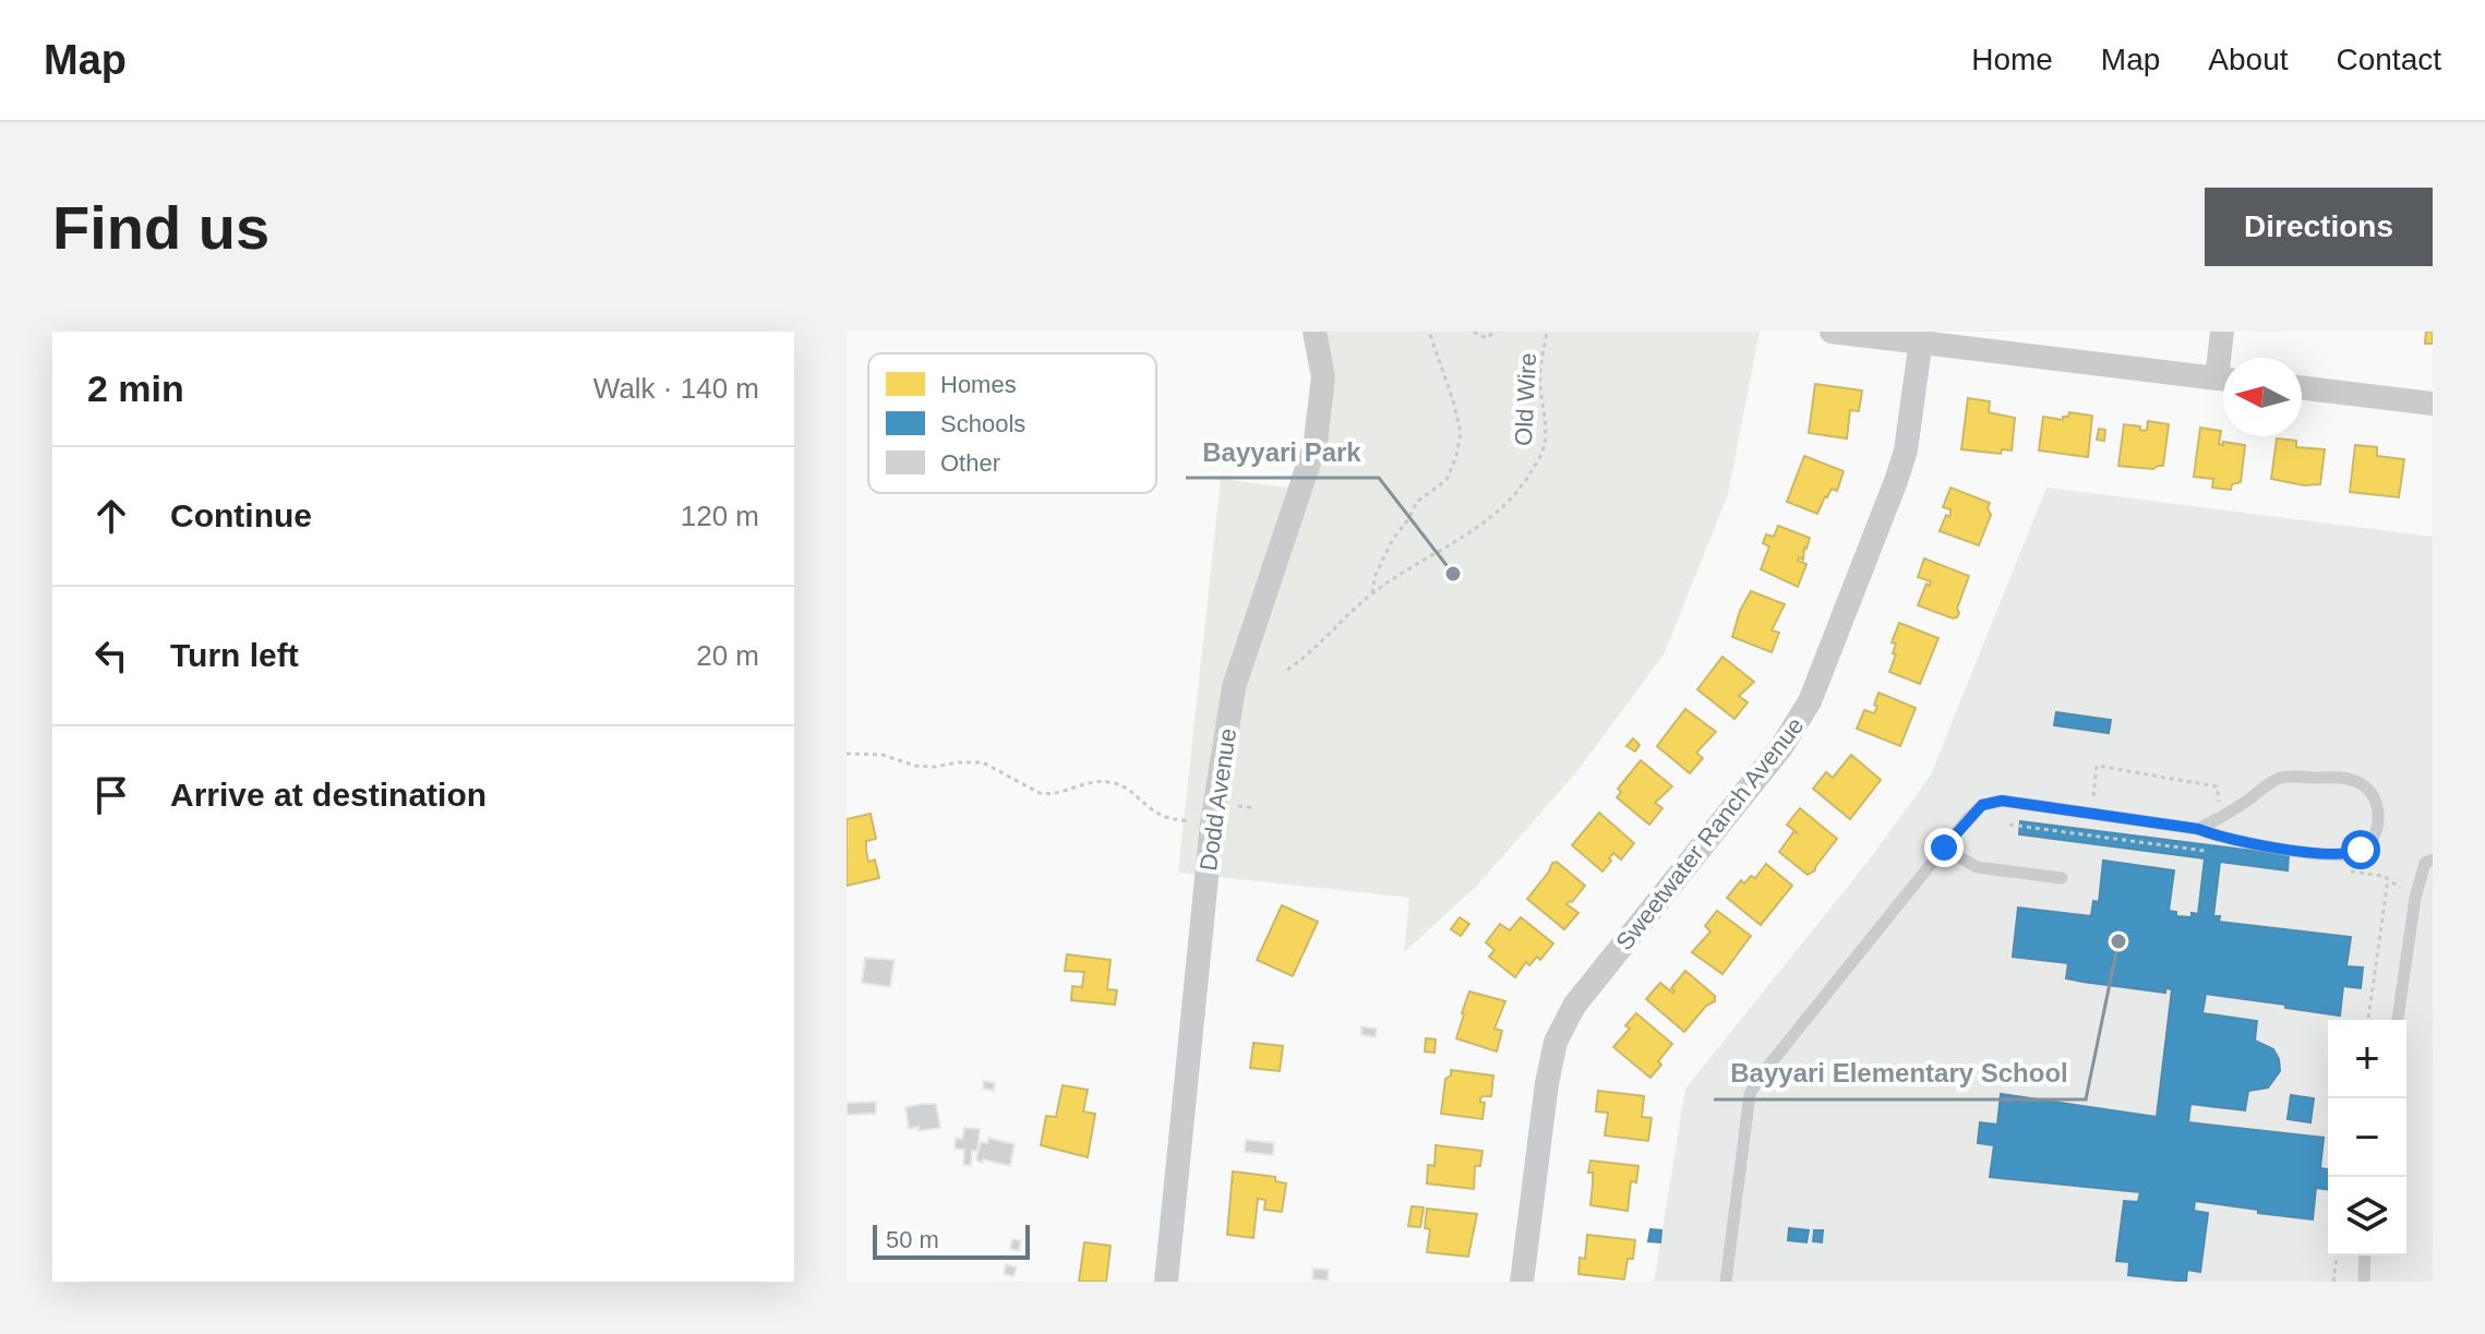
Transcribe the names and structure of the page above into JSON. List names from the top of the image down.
{
  "streets": {
    "street": ["Dodd Avenue", "Sweetwater Ranch Avenue"],
    "path": ["Old Wire"]
  },
  "places": ["Bayyari Park", "Bayyari Elementary School"],
  "legend": ["Homes", "Schools", "Other"],
  "scale_bar": "50 m",
  "north": "left",
  "page": {
    "header": "Map",
    "nav": [
      "Home",
      "Map",
      "About",
      "Contact"
    ],
    "buttons": "Directions",
    "title": "Find us",
    "heading": ["2 min", "Walk · 140 m"],
    "list": [
      ["Continue", "120 m"],
      ["Turn left", "20 m"],
      "Arrive at destination"
    ],
    "map_buttons": ["+", "−"],
    "scale": "50 m"
  }
}
